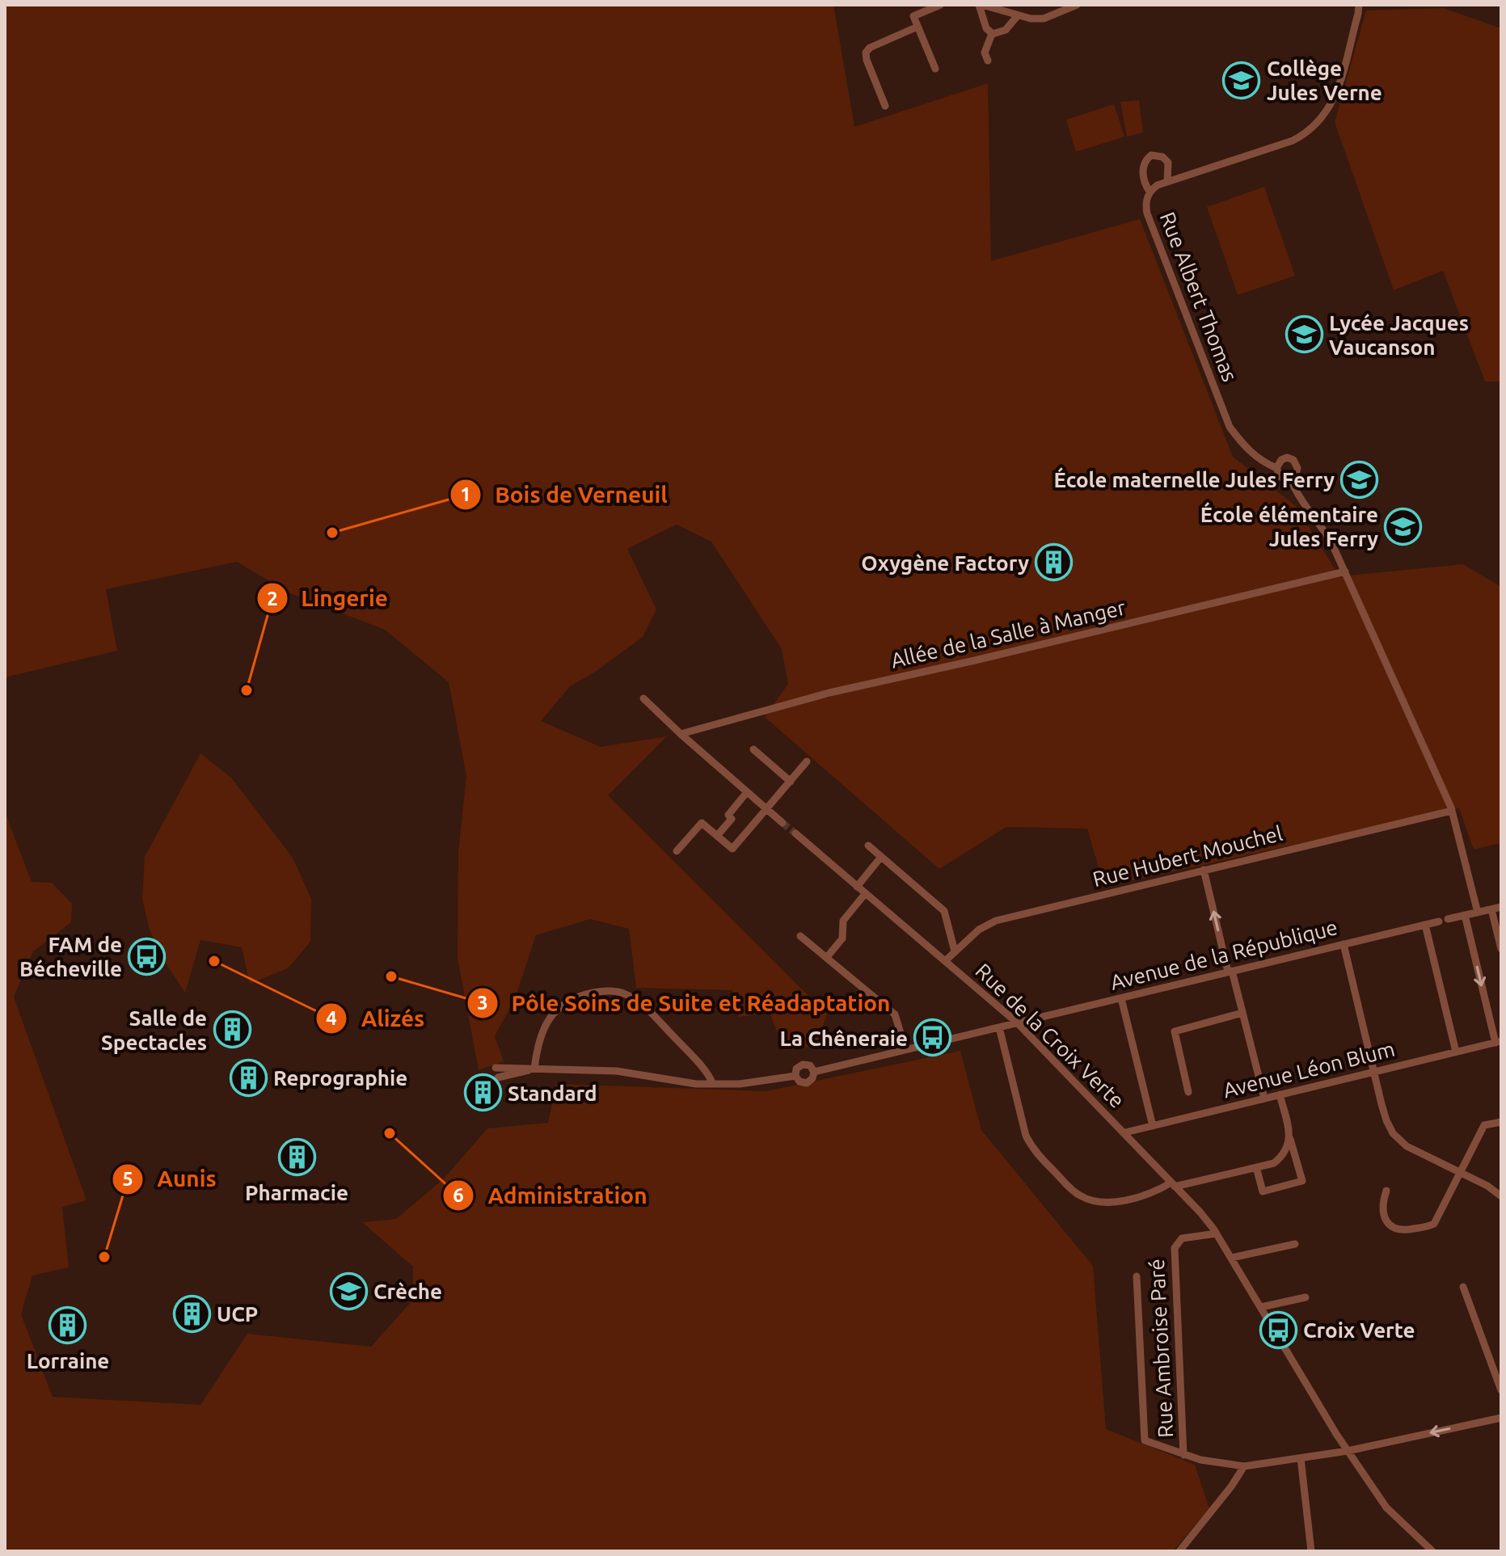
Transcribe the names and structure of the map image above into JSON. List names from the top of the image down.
{
  "streets": {
    "street": [
      "Rue Albert Thomas",
      "Allée de la Salle à Manger",
      "Rue Hubert Mouchel",
      "Avenue de la République",
      "Rue de la Croix Verte",
      "Avenue Léon Blum",
      "Rue Ambroise Paré"
    ]
  },
  "crossings": [
    ["Rue Hubert Mouchel", "Rue de la Croix Verte"],
    ["Avenue de la République", "Rue de la Croix Verte"],
    ["Rue de la Croix Verte", "Avenue Léon Blum"],
    ["Rue de la Croix Verte", "Rue Ambroise Paré"]
  ],
  "places": {
    "school or university": [
      "Collège Jules Verne",
      "Lycée Jacques Vaucanson",
      "École maternelle Jules Ferry",
      "École élémentaire Jules Ferry",
      "Crèche"
    ],
    "other": [
      "Bois de Verneuil",
      "Lingerie",
      "Alizés",
      "Pôle Soins de Suite et Réadaptation",
      "Administration",
      "Aunis"
    ],
    "building": [
      "Oxygène Factory",
      "Salle de Spectacles",
      "Reprographie",
      "Standard",
      "Pharmacie",
      "UCP",
      "Lorraine"
    ],
    "bus stop": ["FAM de Bécheville", "La Chêneraie", "Croix Verte"]
  }
}
